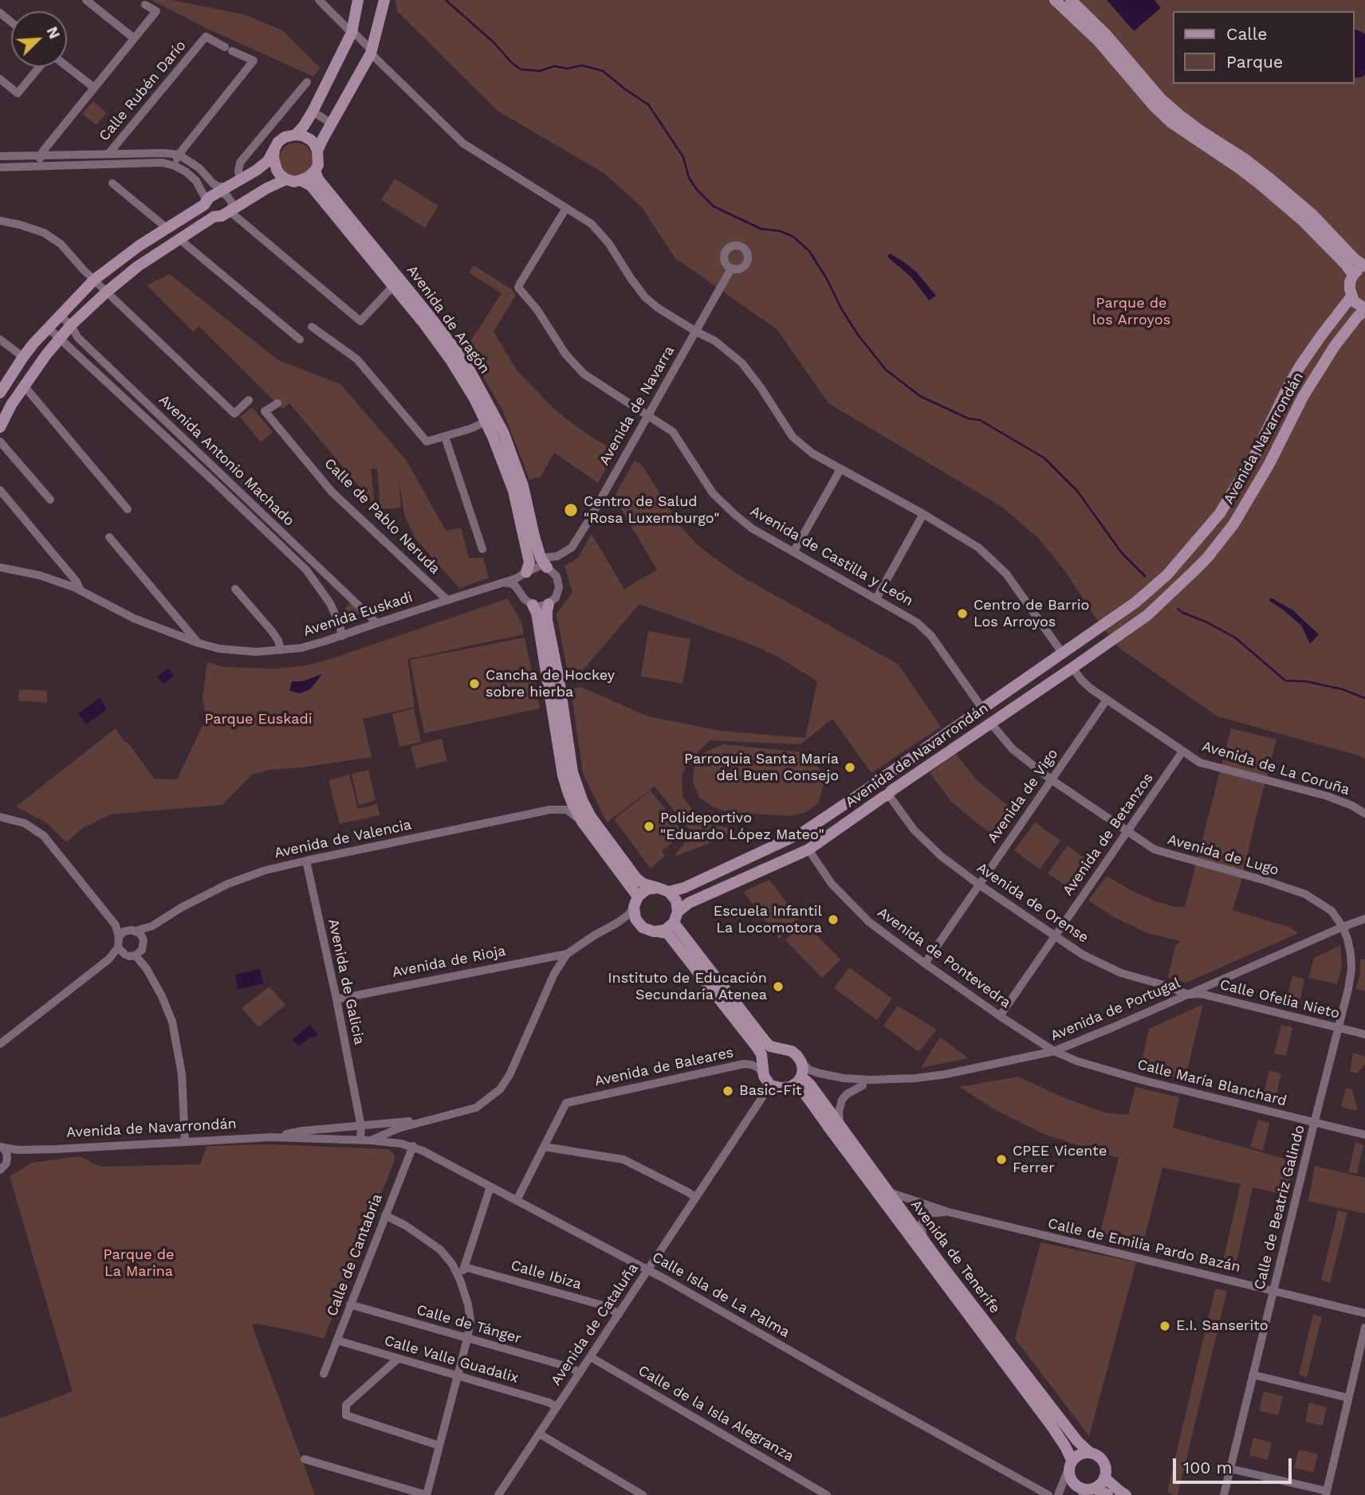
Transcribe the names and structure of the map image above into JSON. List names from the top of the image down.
{
  "streets": {
    "main road": [
      "Avenida de Aragón",
      "Avenida Navarrondán",
      "Avenida de Navarrondán",
      "Avenida de Tenerife"
    ],
    "street": [
      "Calle Rubén Darío",
      "Avenida de Navarra",
      "Avenida Antonio Machado",
      "Calle de Pablo Neruda",
      "Avenida de Castilla y León",
      "Avenida Euskadi",
      "Avenida de La Coruña",
      "Avenida de Vigo",
      "Avenida de Betanzos",
      "Avenida de Valencia",
      "Avenida de Lugo",
      "Avenida de Orense",
      "Avenida de Pontevedra",
      "Avenida de Rioja",
      "Avenida de Galicia",
      "Calle Ofelia Nieto",
      "Avenida de Portugal",
      "Avenida de Baleares",
      "Calle María Blanchard",
      "Calle de Beatriz Galindo",
      "Calle de Emilia Pardo Bazán",
      "Calle de Cantabria",
      "Calle Ibiza",
      "Calle Isla de La Palma",
      "Calle de Tánger",
      "Avenida de Cataluña",
      "Calle Valle Guadalix",
      "Calle de la Isla Alegranza"
    ]
  },
  "crossings": [
    ["Avenida de Aragón", "Avenida Euskadi"],
    ["Avenida de Navarra", "Avenida de Castilla y León"],
    ["Avenida Navarrondán", "Avenida de Navarrondán"],
    ["Avenida Antonio Machado", "Avenida Euskadi"],
    ["Calle de Pablo Neruda", "Avenida Euskadi"],
    ["Avenida de Castilla y León", "Avenida de Navarrondán"],
    ["Avenida de Navarrondán", "Avenida de La Coruña"],
    ["Avenida de Navarrondán", "Avenida de Lugo"],
    ["Avenida de Navarrondán", "Avenida de Orense"],
    ["Avenida de Navarrondán", "Avenida de Pontevedra"],
    ["Avenida de Navarrondán", "Avenida de Rioja"],
    ["Avenida de Navarrondán", "Avenida de Galicia"],
    ["Avenida de Navarrondán", "Calle Isla de La Palma"],
    ["Avenida de La Coruña", "Avenida de Vigo"],
    ["Avenida de La Coruña", "Avenida de Betanzos"],
    ["Avenida de Vigo", "Avenida de Lugo"],
    ["Avenida de Vigo", "Avenida de Orense"],
    ["Avenida de Vigo", "Avenida de Pontevedra"],
    ["Avenida de Betanzos", "Avenida de Lugo"],
    ["Avenida de Betanzos", "Avenida de Orense"],
    ["Avenida de Betanzos", "Avenida de Pontevedra"],
    ["Avenida de Valencia", "Avenida de Galicia"],
    ["Avenida de Lugo", "Avenida de Portugal"],
    ["Avenida de Lugo", "Calle de Beatriz Galindo"],
    ["Avenida de Orense", "Calle Ofelia Nieto"],
    ["Avenida de Orense", "Avenida de Portugal"],
    ["Avenida de Pontevedra", "Avenida de Portugal"],
    ["Avenida de Pontevedra", "Calle María Blanchard"],
    ["Avenida de Rioja", "Avenida de Galicia"],
    ["Avenida de Galicia", "Calle Isla de La Palma"],
    ["Calle Ofelia Nieto", "Avenida de Portugal"],
    ["Calle Ofelia Nieto", "Calle de Beatriz Galindo"],
    ["Avenida de Portugal", "Avenida de Baleares"],
    ["Avenida de Portugal", "Calle María Blanchard"],
    ["Avenida de Portugal", "Calle de Beatriz Galindo"],
    ["Avenida de Portugal", "Avenida de Tenerife"],
    ["Avenida de Portugal", "Avenida de Cataluña"],
    ["Avenida de Baleares", "Avenida de Tenerife"],
    ["Avenida de Baleares", "Avenida de Cataluña"],
    ["Calle María Blanchard", "Calle de Beatriz Galindo"],
    ["Calle de Beatriz Galindo", "Calle de Emilia Pardo Bazán"],
    ["Calle de Emilia Pardo Bazán", "Avenida de Tenerife"],
    ["Calle de Cantabria", "Calle Isla de La Palma"],
    ["Calle de Cantabria", "Calle de Tánger"],
    ["Calle de Cantabria", "Calle Valle Guadalix"],
    ["Avenida de Tenerife", "Avenida de Cataluña"],
    ["Calle Ibiza", "Avenida de Cataluña"],
    ["Calle Isla de La Palma", "Avenida de Cataluña"],
    ["Calle de Tánger", "Avenida de Cataluña"],
    ["Avenida de Cataluña", "Calle Valle Guadalix"],
    ["Avenida de Cataluña", "Calle de la Isla Alegranza"]
  ],
  "parks": ["Parque de los Arroyos", "Parque Euskadi", "Parque de La Marina"],
  "places": [
    "Centro de Salud \"Rosa Luxemburgo\"",
    "Centro de Barrio Los Arroyos",
    "Cancha de Hockey sobre hierba",
    "Parroquia Santa María del Buen Consejo",
    "Polideportivo \"Eduardo López Mateo\"",
    "Escuela Infantil La Locomotora",
    "Instituto de Educación Secundaria Atenea",
    "Basic-Fit",
    "CPEE Vicente Ferrer",
    "E.I. Sanserito"
  ],
  "legend": ["Calle", "Parque"],
  "scale_bar": "100 m",
  "north": "top right"
}
